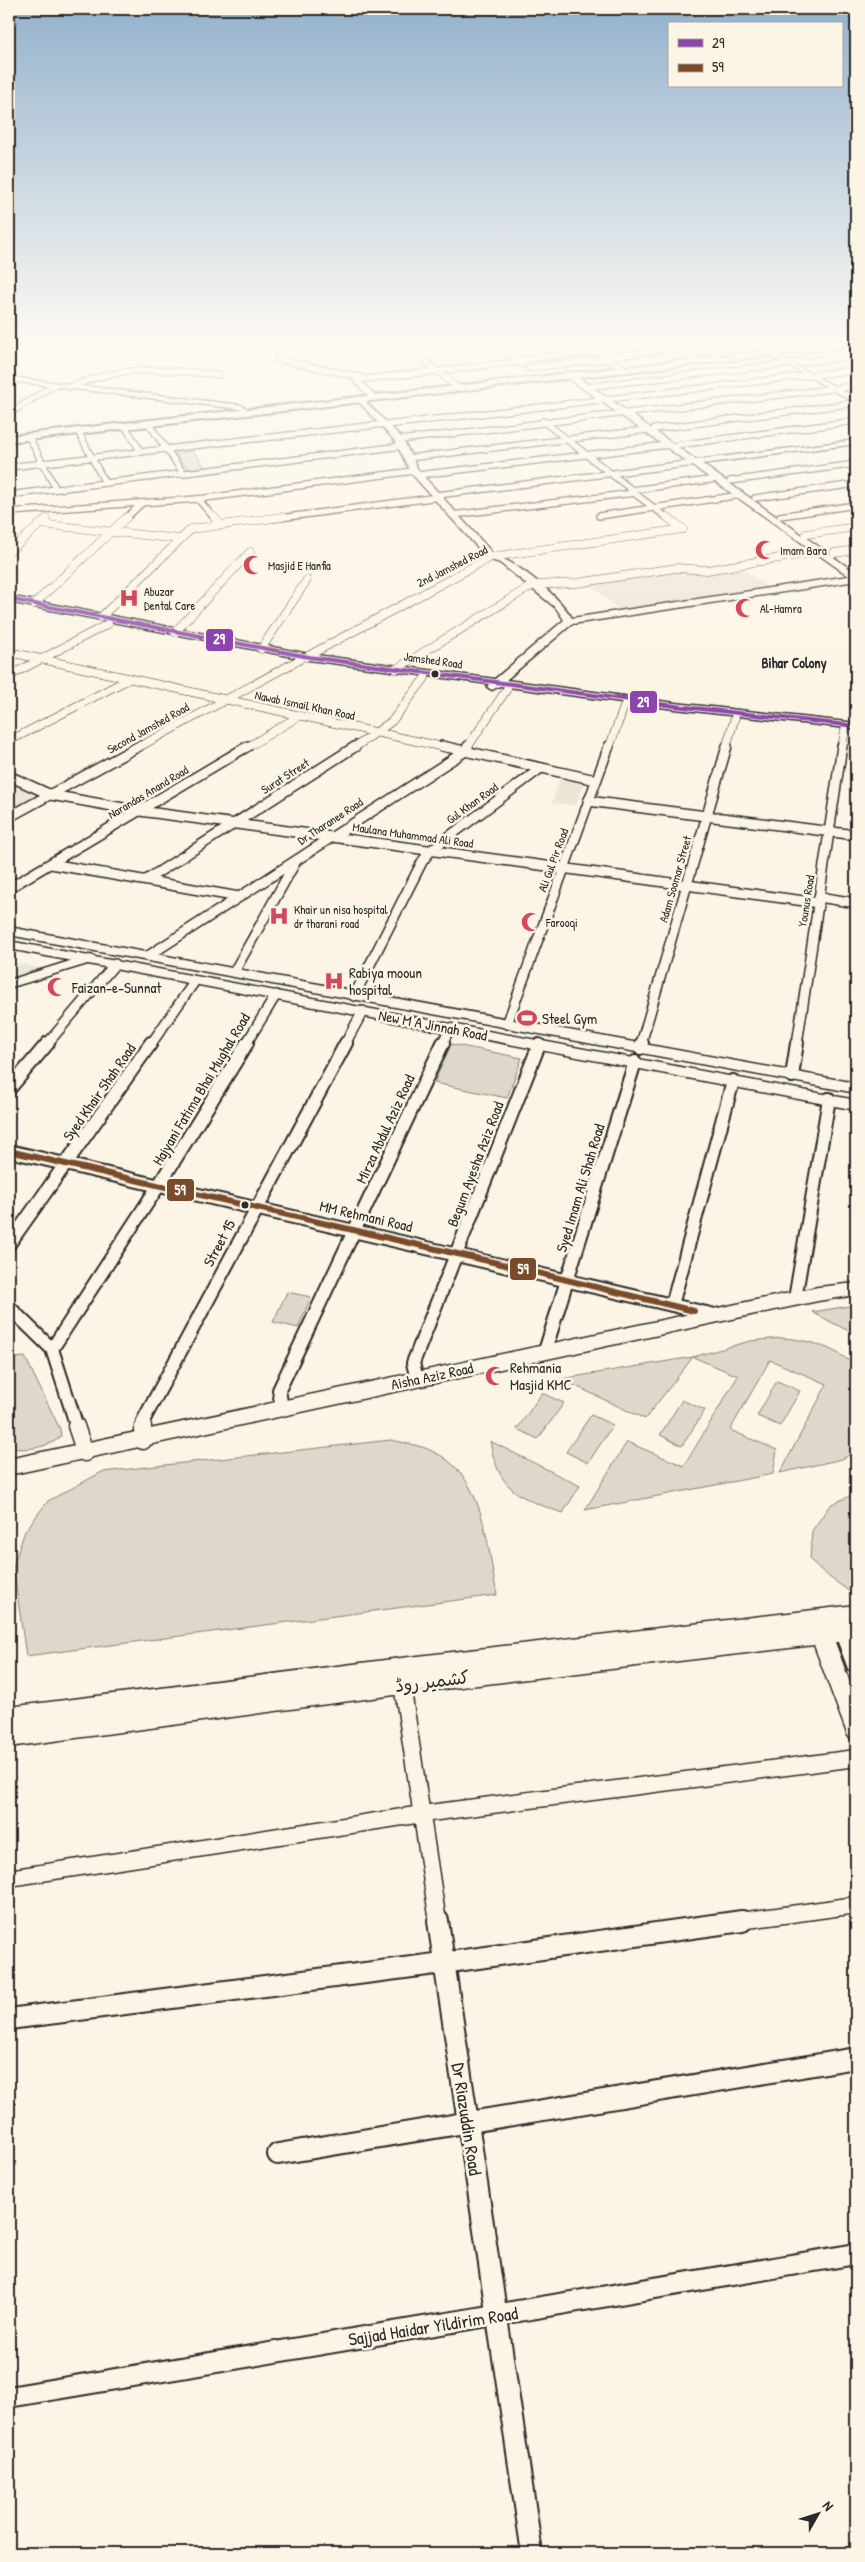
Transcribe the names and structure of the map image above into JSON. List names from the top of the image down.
{
  "streets": {
    "main road": ["New M A Jinnah Road"],
    "street": [
      "2nd Jamshed Road",
      "Jamshed Road",
      "Nawab Ismail Khan Road",
      "Second Jamshed Road",
      "Surat Street",
      "Narandas Anand Road",
      "Gul Khan Road",
      "Dr Tharanee Road",
      "Maulana Muhammad Ali Road",
      "Ali Gul Pir Road",
      "Adam Soomar Street",
      "Younus Road",
      "Hajyani Fatima Bhai Mughal Road",
      "Syed Khair Shah Road",
      "Mirza Abdul Aziz Road",
      "Begum Ayesha Aziz Road",
      "Syed Imam Ali Shah Road",
      "MM Rehmani Road",
      "Street 15",
      "Aisha Aziz Road",
      "کشمیر روڈ",
      "Dr Riazuddin Road",
      "Sajjad Haidar Yildirim Road"
    ]
  },
  "crossings": [
    ["2nd Jamshed Road", "Jamshed Road"],
    ["2nd Jamshed Road", "Second Jamshed Road"],
    ["Jamshed Road", "Second Jamshed Road"],
    ["Jamshed Road", "Surat Street"],
    ["Jamshed Road", "Dr Tharanee Road"],
    ["Jamshed Road", "Ali Gul Pir Road"],
    ["Jamshed Road", "Adam Soomar Street"],
    ["Jamshed Road", "Younus Road"],
    ["Nawab Ismail Khan Road", "Second Jamshed Road"],
    ["Nawab Ismail Khan Road", "Surat Street"],
    ["Nawab Ismail Khan Road", "Narandas Anand Road"],
    ["Nawab Ismail Khan Road", "Gul Khan Road"],
    ["Nawab Ismail Khan Road", "Dr Tharanee Road"],
    ["Nawab Ismail Khan Road", "Ali Gul Pir Road"],
    ["Second Jamshed Road", "Maulana Muhammad Ali Road"],
    ["Surat Street", "Maulana Muhammad Ali Road"],
    ["Narandas Anand Road", "Maulana Muhammad Ali Road"],
    ["Gul Khan Road", "Maulana Muhammad Ali Road"],
    ["Gul Khan Road", "New M A Jinnah Road"],
    ["Dr Tharanee Road", "Maulana Muhammad Ali Road"],
    ["Dr Tharanee Road", "New M A Jinnah Road"],
    ["Maulana Muhammad Ali Road", "Ali Gul Pir Road"],
    ["Maulana Muhammad Ali Road", "Adam Soomar Street"],
    ["Maulana Muhammad Ali Road", "Younus Road"],
    ["Ali Gul Pir Road", "New M A Jinnah Road"],
    ["Adam Soomar Street", "New M A Jinnah Road"],
    ["Adam Soomar Street", "Syed Imam Ali Shah Road"],
    ["Younus Road", "New M A Jinnah Road"],
    ["New M A Jinnah Road", "Hajyani Fatima Bhai Mughal Road"],
    ["New M A Jinnah Road", "Syed Khair Shah Road"],
    ["New M A Jinnah Road", "Mirza Abdul Aziz Road"],
    ["New M A Jinnah Road", "Begum Ayesha Aziz Road"],
    ["New M A Jinnah Road", "Syed Imam Ali Shah Road"],
    ["New M A Jinnah Road", "Street 15"],
    ["Hajyani Fatima Bhai Mughal Road", "MM Rehmani Road"],
    ["Syed Khair Shah Road", "MM Rehmani Road"],
    ["Mirza Abdul Aziz Road", "MM Rehmani Road"],
    ["Mirza Abdul Aziz Road", "Aisha Aziz Road"],
    ["Begum Ayesha Aziz Road", "MM Rehmani Road"],
    ["Begum Ayesha Aziz Road", "Aisha Aziz Road"],
    ["Syed Imam Ali Shah Road", "MM Rehmani Road"],
    ["Syed Imam Ali Shah Road", "Aisha Aziz Road"],
    ["MM Rehmani Road", "Street 15"],
    ["MM Rehmani Road", "Aisha Aziz Road"],
    ["Street 15", "Aisha Aziz Road"],
    ["کشمیر روڈ", "Dr Riazuddin Road"],
    ["Dr Riazuddin Road", "Sajjad Haidar Yildirim Road"]
  ],
  "districts": ["Bihar Colony"],
  "places": {
    "mosque": [
      "Imam Bara",
      "Masjid E Hanfia",
      "Al-Hamra",
      "Farooqi",
      "Faizan-e-Sunnat",
      "Rehmania Masjid KMC"
    ],
    "hospital": ["Abuzar Dental Care", "Khair un nisa hospital dr tharani road", "Rabiya mooun hospital"],
    "sports": ["Steel Gym"]
  },
  "lines": ["transit line 29", "transit line 59"],
  "legend": ["29", "59"],
  "north": "top right"
}
